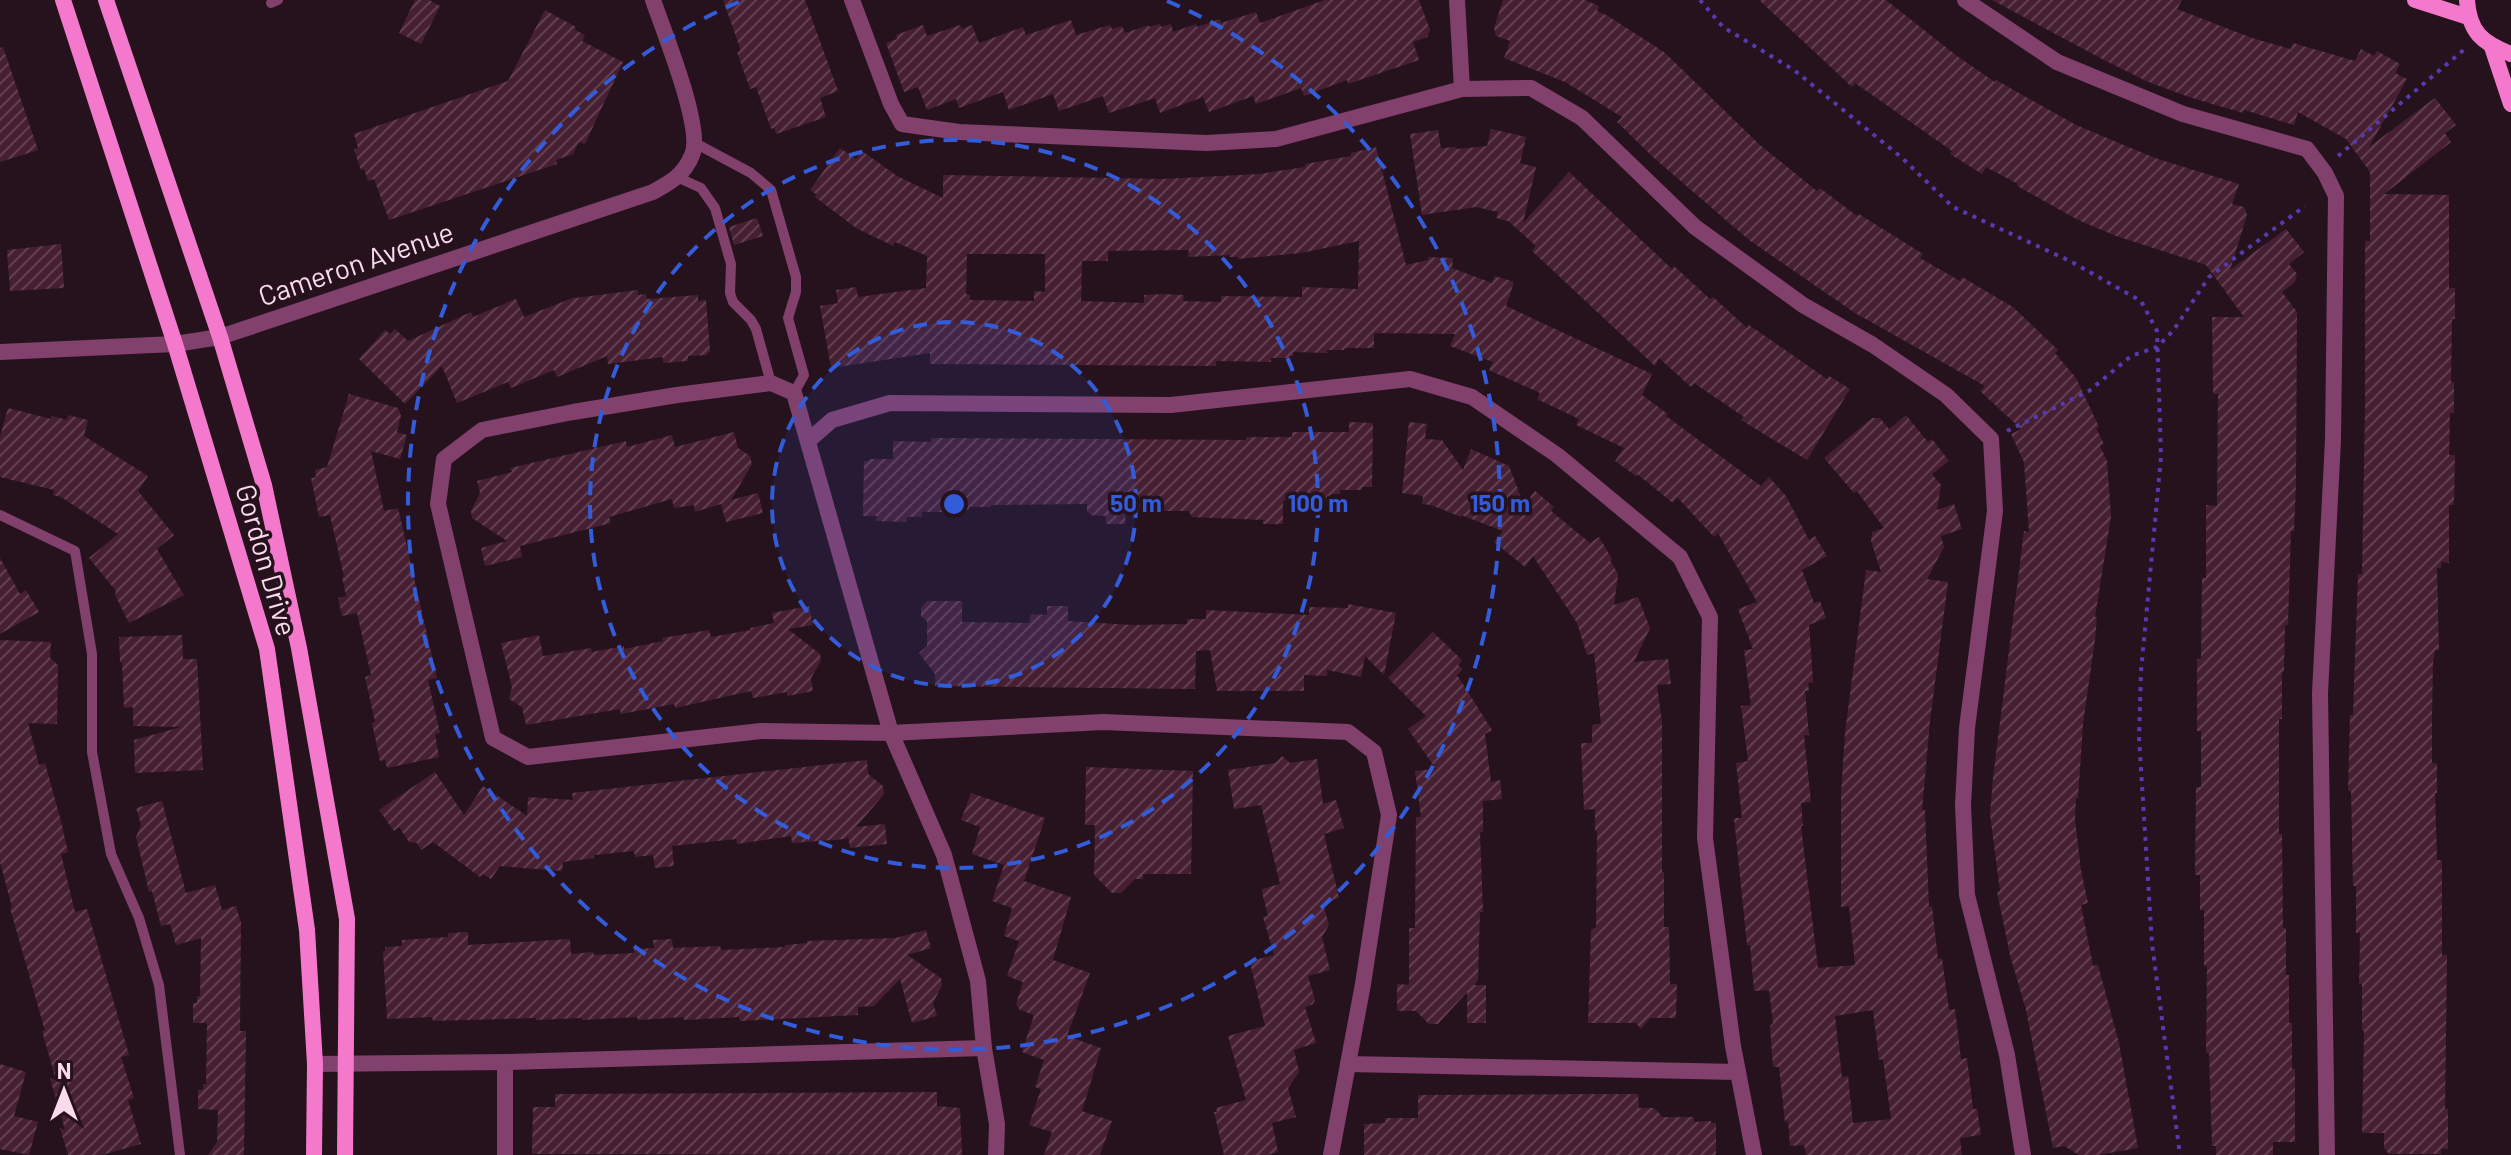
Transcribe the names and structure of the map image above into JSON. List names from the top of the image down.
{
  "streets": {
    "main road": ["Gordon Drive"],
    "street": ["Cameron Avenue"]
  },
  "crossings": [
    ["Cameron Avenue", "Gordon Drive"]
  ],
  "north": "top",
  "rings": ["50 m", "100 m", "150 m"]
}
